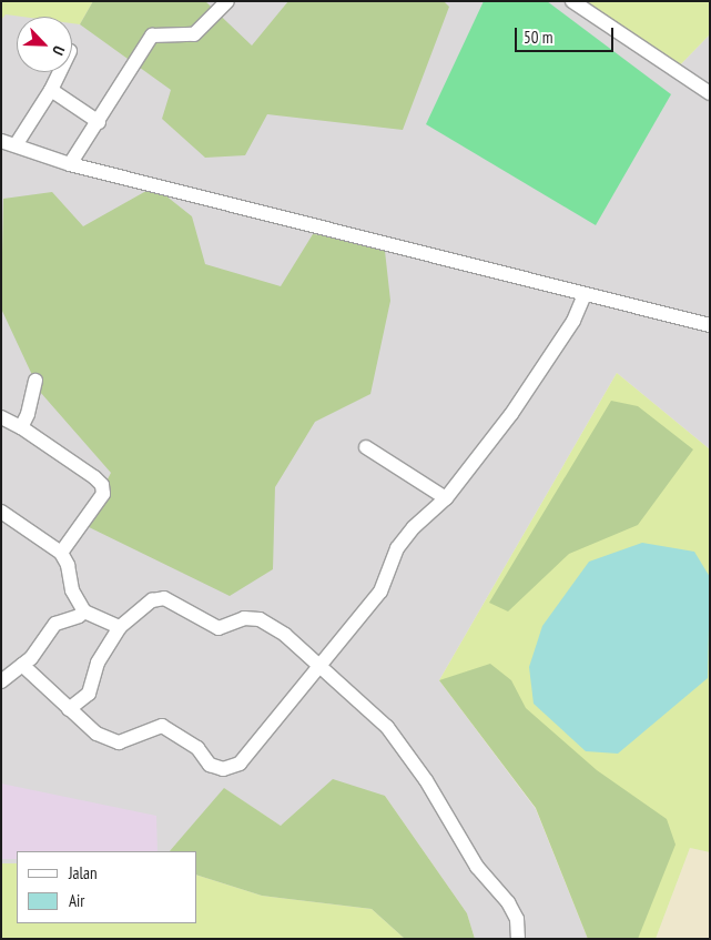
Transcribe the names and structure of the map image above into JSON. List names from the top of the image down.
{
  "legend": ["Jalan", "Air"],
  "scale_bar": "50 m",
  "north": "bottom right"
}
